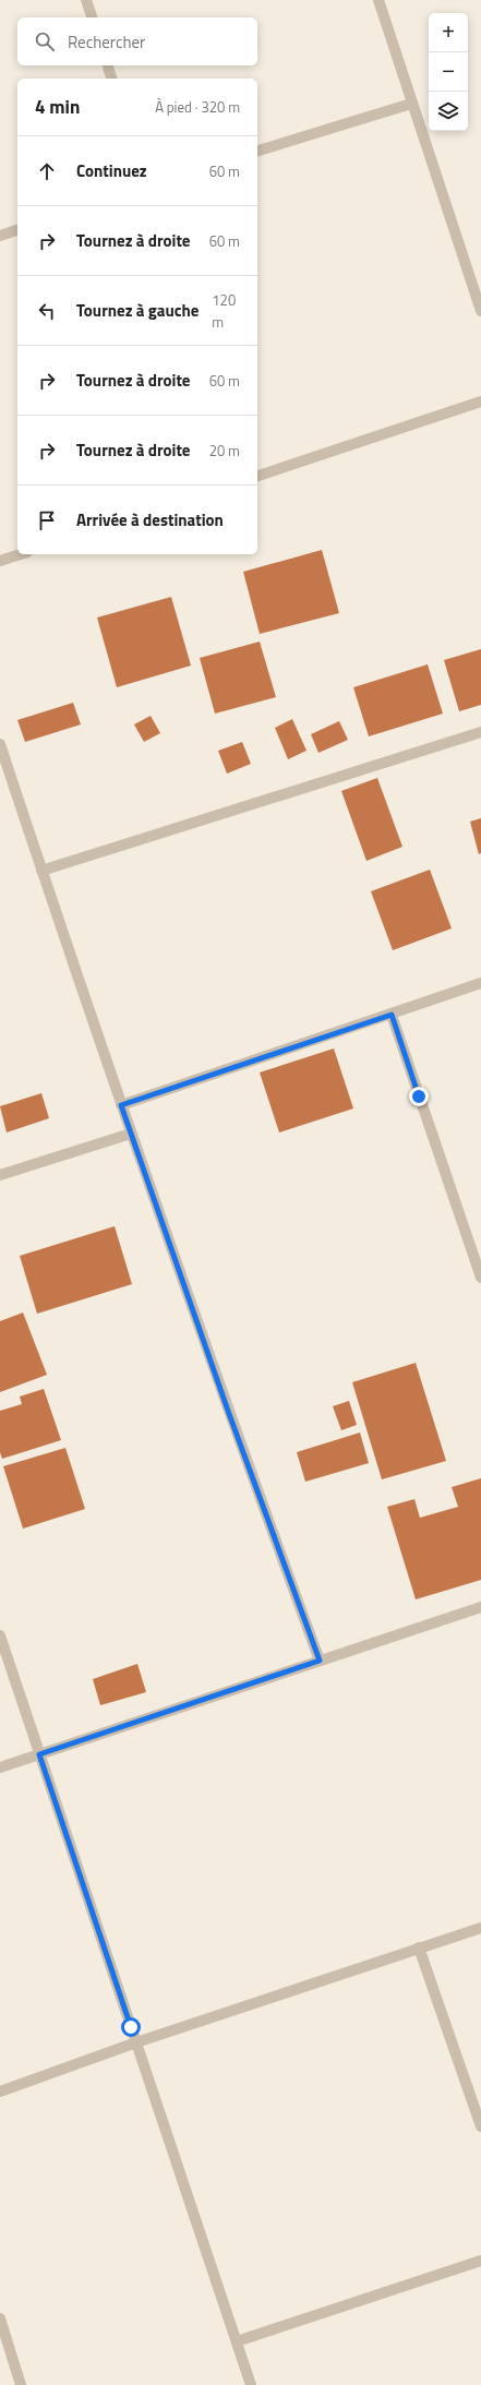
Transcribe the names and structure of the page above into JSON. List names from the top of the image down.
{
  "page": {
    "map_buttons": ["+", "−"],
    "search": "Rechercher",
    "heading": ["4 min", "À pied · 320 m"],
    "list": [
      ["Continuez", "60 m"],
      ["Tournez à droite", "60 m"],
      ["Tournez à gauche", "120 m"],
      ["Tournez à droite", "60 m"],
      ["Tournez à droite", "20 m"],
      "Arrivée à destination"
    ]
  }
}
